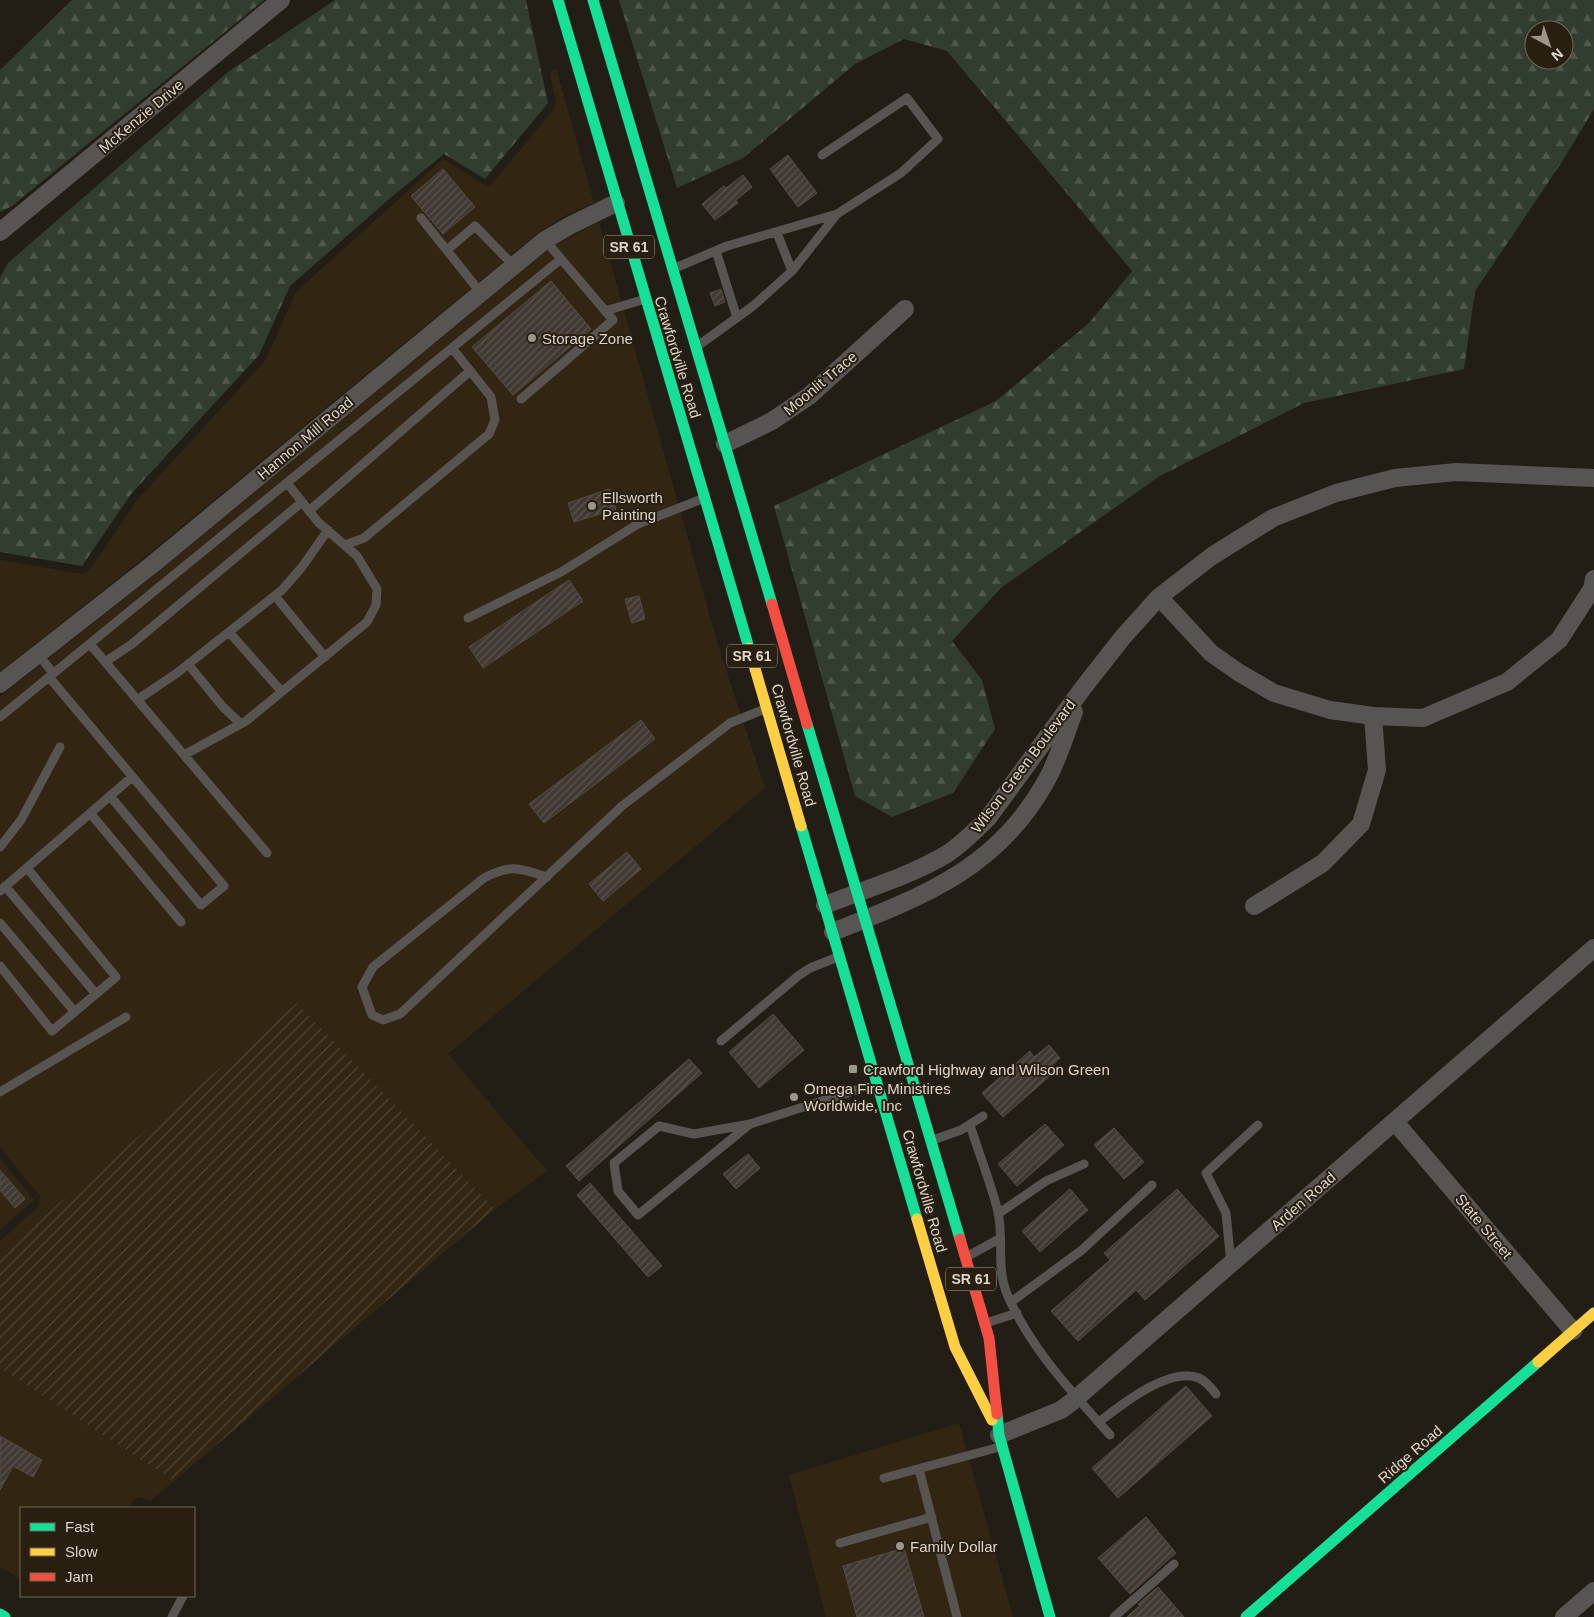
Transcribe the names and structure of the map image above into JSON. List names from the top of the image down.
{
  "streets": {
    "main road": ["SR 61", "Crawfordville Road", "Ridge Road"],
    "street": [
      "McKenzie Drive",
      "Moonlit Trace",
      "Hannon Mill Road",
      "Wilson Green Boulevard",
      "Arden Road",
      "State Street"
    ]
  },
  "crossings": [
    ["Crawfordville Road", "Moonlit Trace"],
    ["Crawfordville Road", "Hannon Mill Road"],
    ["Crawfordville Road", "Wilson Green Boulevard"],
    ["Crawfordville Road", "Arden Road"],
    ["Arden Road", "State Street"],
    ["State Street", "Ridge Road"]
  ],
  "places": {
    "other": [
      "Storage Zone",
      "Ellsworth Painting",
      "Omega Fire Ministires Worldwide, Inc",
      "Family Dollar"
    ],
    "transit": ["Crawford Highway and Wilson Green"]
  },
  "legend": ["Fast", "Slow", "Jam"],
  "north": "bottom right"
}
